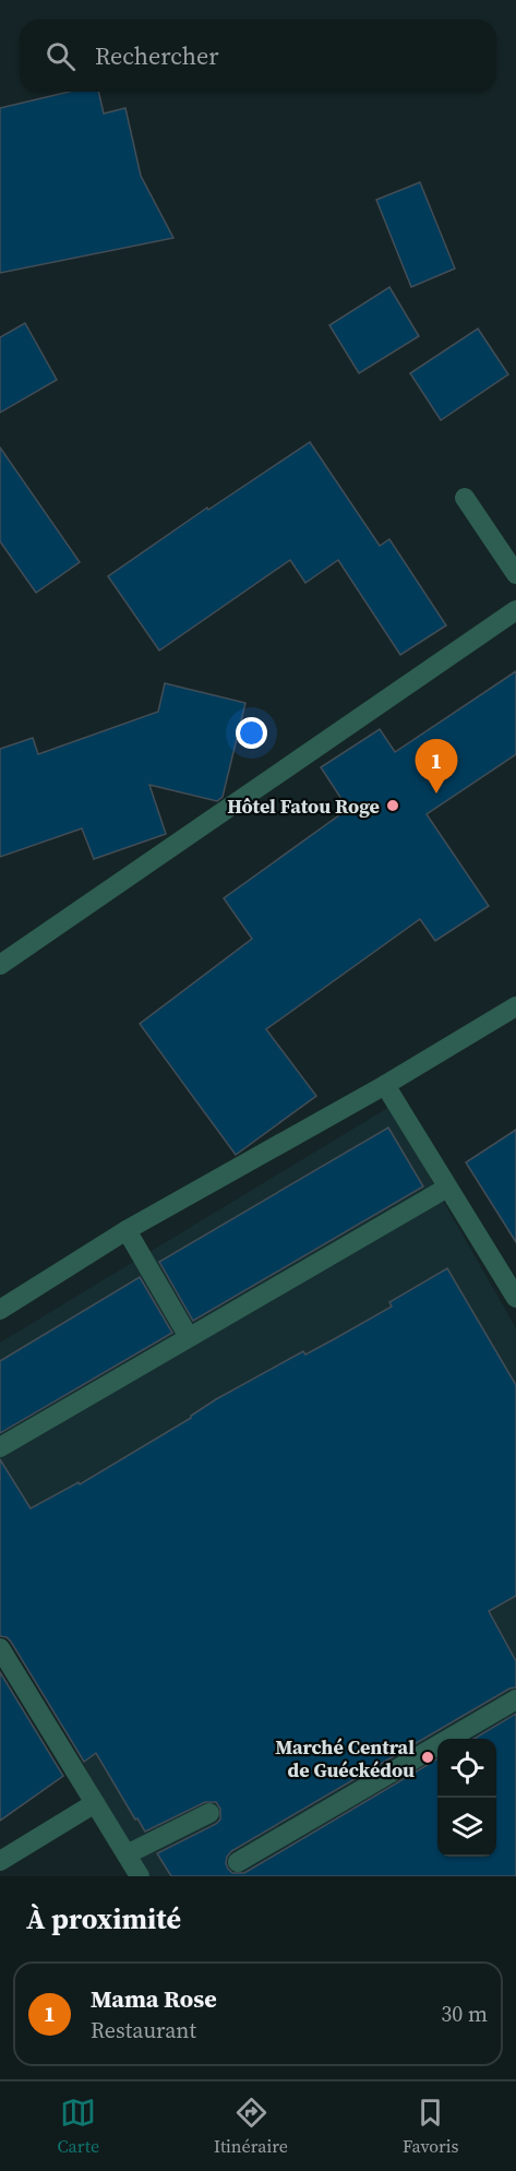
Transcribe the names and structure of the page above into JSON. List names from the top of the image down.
{
  "places": ["Hôtel Fatou Roge", "Marché Central de Guéckédou"],
  "page": {
    "search": "Rechercher",
    "pins": "1",
    "heading": "À proximité",
    "list": [
      {
        "mark": "1",
        "name": "Mama Rose",
        "note": "Restaurant",
        "value": "30 m"
      }
    ],
    "nav": ["Carte", "Itinéraire", "Favoris"]
  }
}
